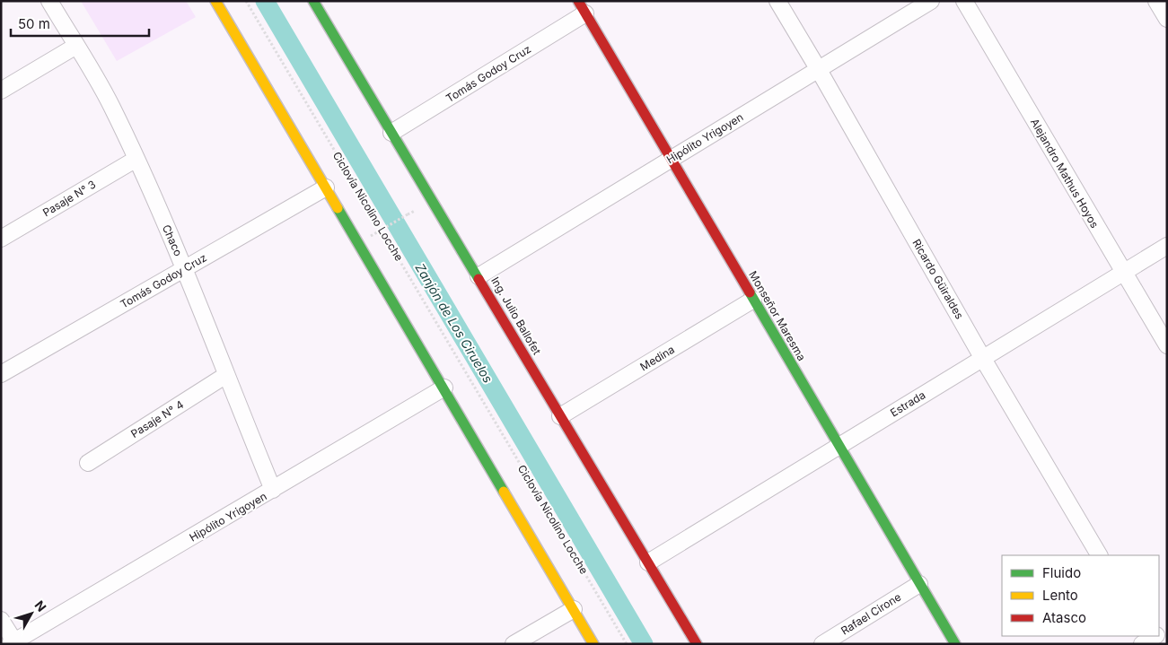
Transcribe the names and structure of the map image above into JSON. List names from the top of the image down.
{
  "streets": {
    "street": [
      "Tomás Godoy Cruz",
      "Hipólito Yrigoyen",
      "Alejandro Mathus Hoyos",
      "Pasaje N° 3",
      "Chaco",
      "Ricardo Güiraldes",
      "Ing. Julio Ballofet",
      "Monseñor Maresma",
      "Medina",
      "Estrada",
      "Pasaje N° 4",
      "Rafael Cirone"
    ],
    "path": ["Ciclovía Nicolino Locche"]
  },
  "crossings": [
    ["Tomás Godoy Cruz", "Chaco"],
    ["Tomás Godoy Cruz", "Ing. Julio Ballofet"],
    ["Tomás Godoy Cruz", "Monseñor Maresma"],
    ["Hipólito Yrigoyen", "Chaco"],
    ["Hipólito Yrigoyen", "Ricardo Güiraldes"],
    ["Hipólito Yrigoyen", "Ing. Julio Ballofet"],
    ["Hipólito Yrigoyen", "Monseñor Maresma"],
    ["Alejandro Mathus Hoyos", "Estrada"],
    ["Pasaje N° 3", "Chaco"],
    ["Chaco", "Pasaje N° 4"],
    ["Ricardo Güiraldes", "Estrada"],
    ["Ing. Julio Ballofet", "Medina"],
    ["Ing. Julio Ballofet", "Estrada"],
    ["Monseñor Maresma", "Medina"],
    ["Monseñor Maresma", "Estrada"],
    ["Monseñor Maresma", "Rafael Cirone"]
  ],
  "water": ["Zanjón de Los Ciruelos"],
  "legend": ["Fluido", "Lento", "Atasco"],
  "scale_bar": "50 m",
  "north": "top right"
}
